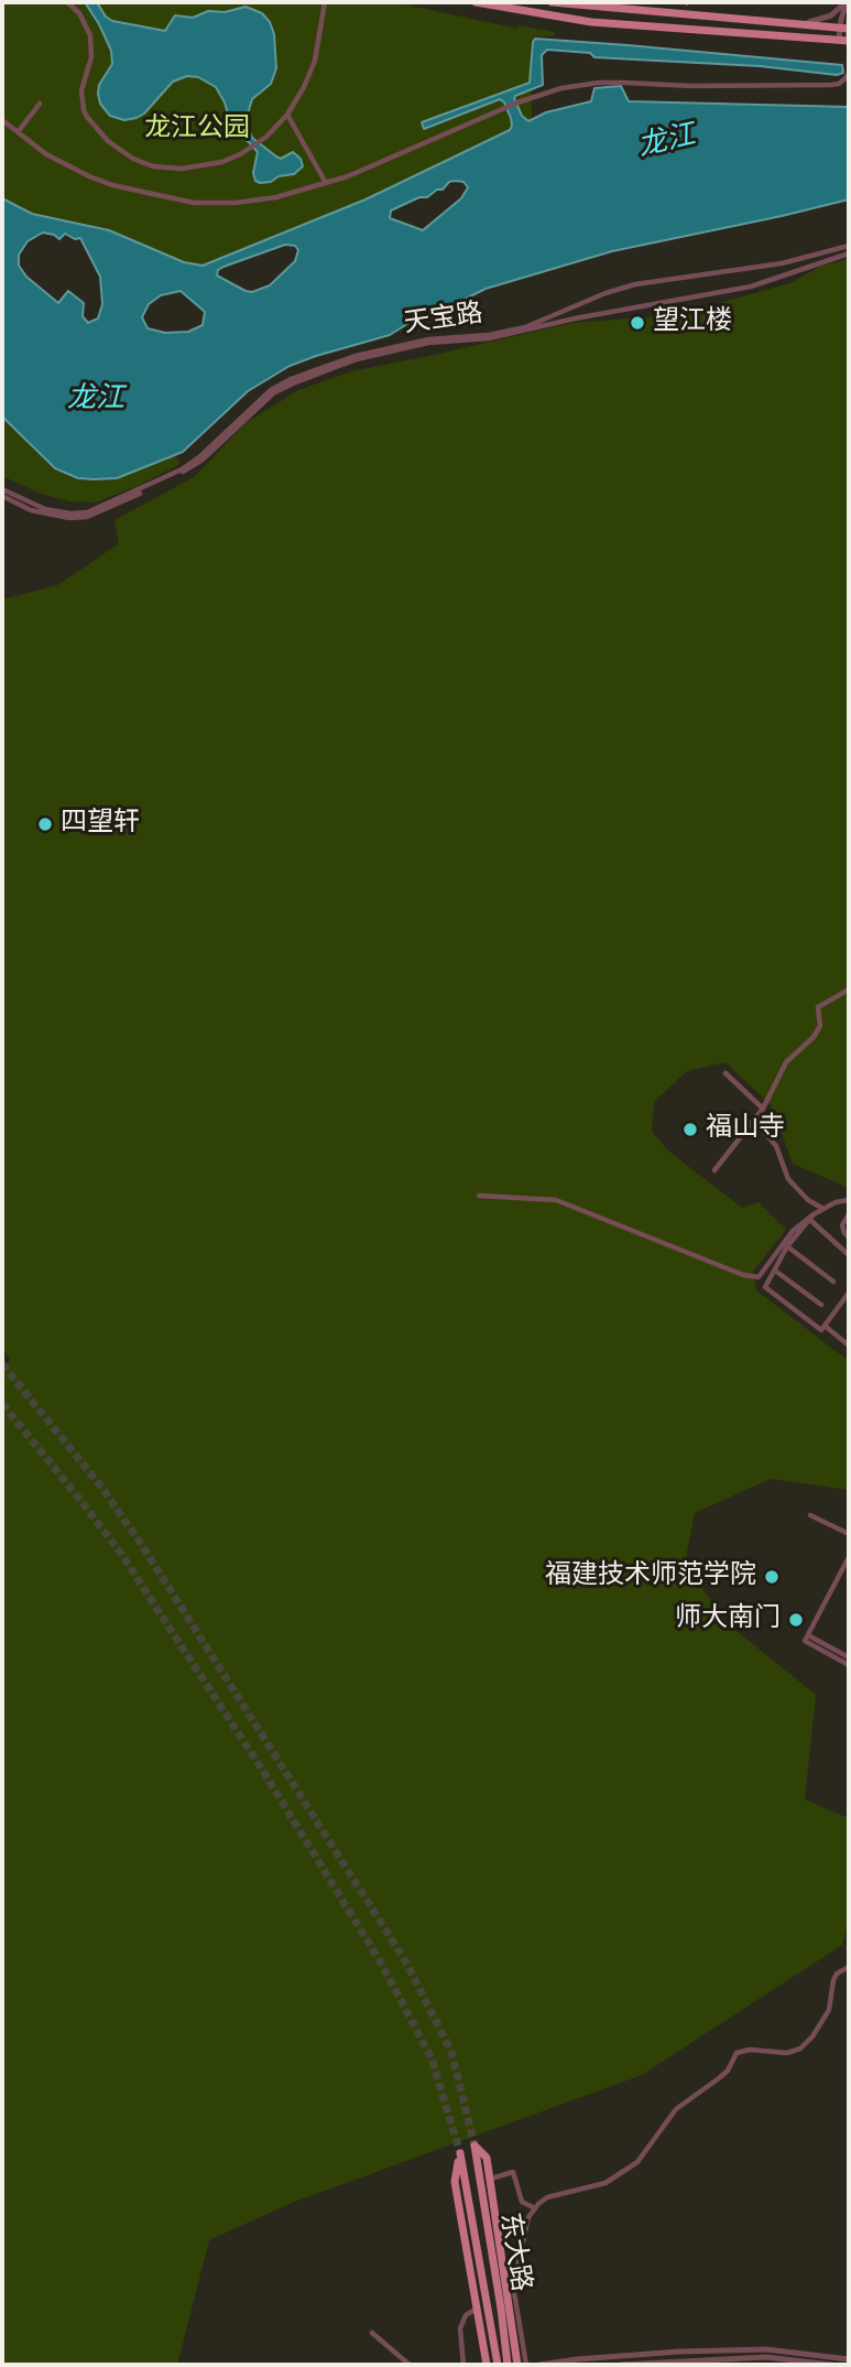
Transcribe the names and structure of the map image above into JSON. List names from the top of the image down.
{
  "streets": {
    "main road": ["东大路"],
    "street": ["天宝路"]
  },
  "water": ["龙江"],
  "parks": ["龙江公园"],
  "places": [
    "望江楼",
    "四望轩",
    "福山寺",
    "福建技术师范学院",
    "师大南门"
  ]
}
